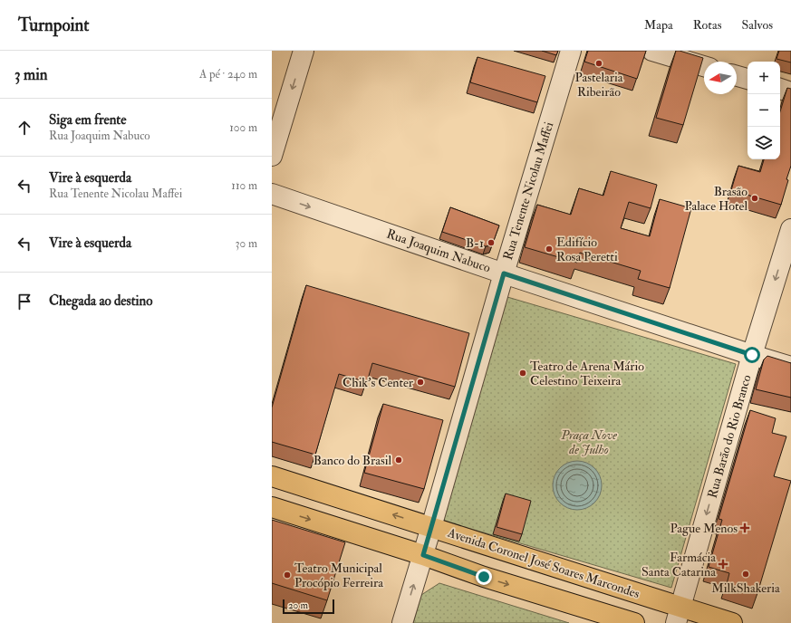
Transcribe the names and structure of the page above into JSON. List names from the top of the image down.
{
  "streets": {
    "main road": ["Avenida Coronel José Soares Marcondes"],
    "street": ["Rua Tenente Nicolau Maffei", "Rua Joaquim Nabuco", "Rua Barão do Rio Branco"]
  },
  "crossings": [
    ["Rua Tenente Nicolau Maffei", "Rua Joaquim Nabuco"],
    ["Rua Tenente Nicolau Maffei", "Avenida Coronel José Soares Marcondes"],
    ["Rua Joaquim Nabuco", "Rua Barão do Rio Branco"],
    ["Rua Barão do Rio Branco", "Avenida Coronel José Soares Marcondes"]
  ],
  "one_way": ["Rua Joaquim Nabuco", "Rua Barão do Rio Branco"],
  "parks": ["Praça Nove de Julho"],
  "places": {
    "other": [
      "Pastelaria Ribeirão",
      "Brasão Palace Hotel",
      "B-1",
      "Edifício Rosa Peretti",
      "Teatro de Arena Mário Celestino Teixeira",
      "Chik's Center",
      "Banco do Brasil",
      "MilkShakeria",
      "Teatro Municipal Procópio Ferreira"
    ],
    "health": ["Pague Menos", "Farmácia Santa Catarina"]
  },
  "scale_bar": "20 m",
  "north": "left",
  "page": {
    "header": "Turnpoint",
    "nav": ["Mapa", "Rotas", "Salvos"],
    "heading": ["3 min", "A pé · 240 m"],
    "map_buttons": ["+", "−"],
    "list": [
      ["Siga em frente", "Rua Joaquim Nabuco", "100 m"],
      ["Vire à esquerda", "Rua Tenente Nicolau Maffei", "110 m"],
      ["Vire à esquerda", "30 m"],
      "Chegada ao destino"
    ],
    "scale": "20 m"
  }
}
